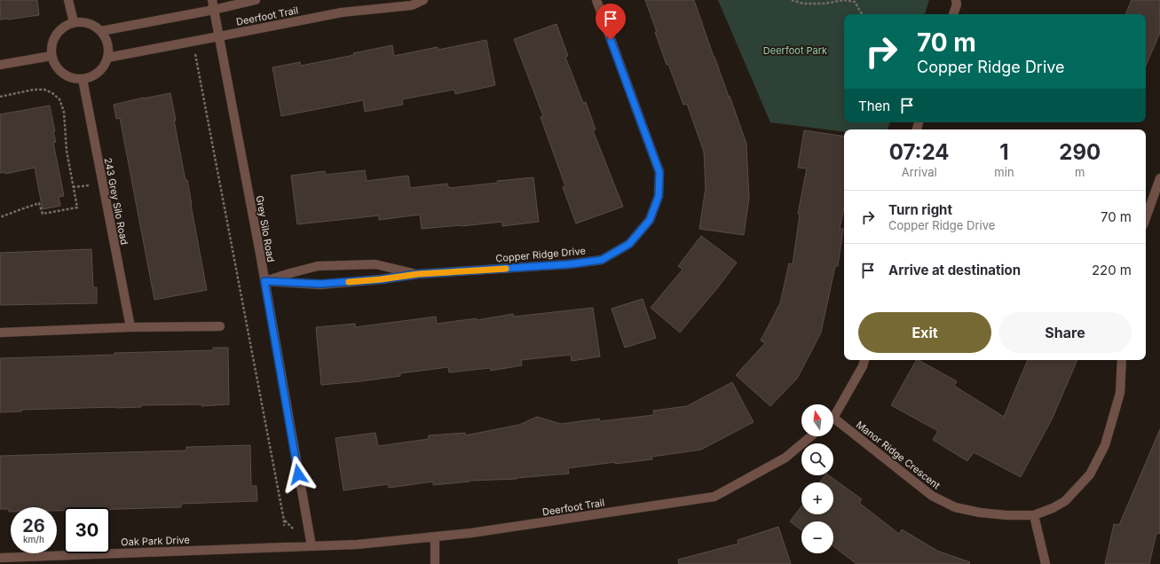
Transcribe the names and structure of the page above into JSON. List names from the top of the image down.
{
  "streets": {
    "street": [
      "Deerfoot Trail",
      "243 Grey Silo Road",
      "Grey Silo Road",
      "Copper Ridge Drive",
      "Manor Ridge Crescent",
      "Oak Park Drive"
    ]
  },
  "crossings": [
    ["Deerfoot Trail", "Grey Silo Road"],
    ["Deerfoot Trail", "Oak Park Drive"],
    ["Grey Silo Road", "Copper Ridge Drive"],
    ["Grey Silo Road", "Oak Park Drive"]
  ],
  "parks": ["Deerfoot Park"],
  "north": "top",
  "page": {
    "turn": ["70 m", "Copper Ridge Drive"],
    "then": "Then",
    "eta": [
      "07:24",
      "Arrival",
      "1",
      "min",
      "290",
      "m"
    ],
    "list": [
      {
        "name": "Turn right",
        "note": "Copper Ridge Drive",
        "value": "70 m"
      },
      {
        "name": "Arrive at destination",
        "value": "220 m"
      }
    ],
    "buttons": ["Exit", "Share"],
    "map_buttons": ["+", "−"],
    "speed": "26 km/h",
    "limit": "30"
  }
}
